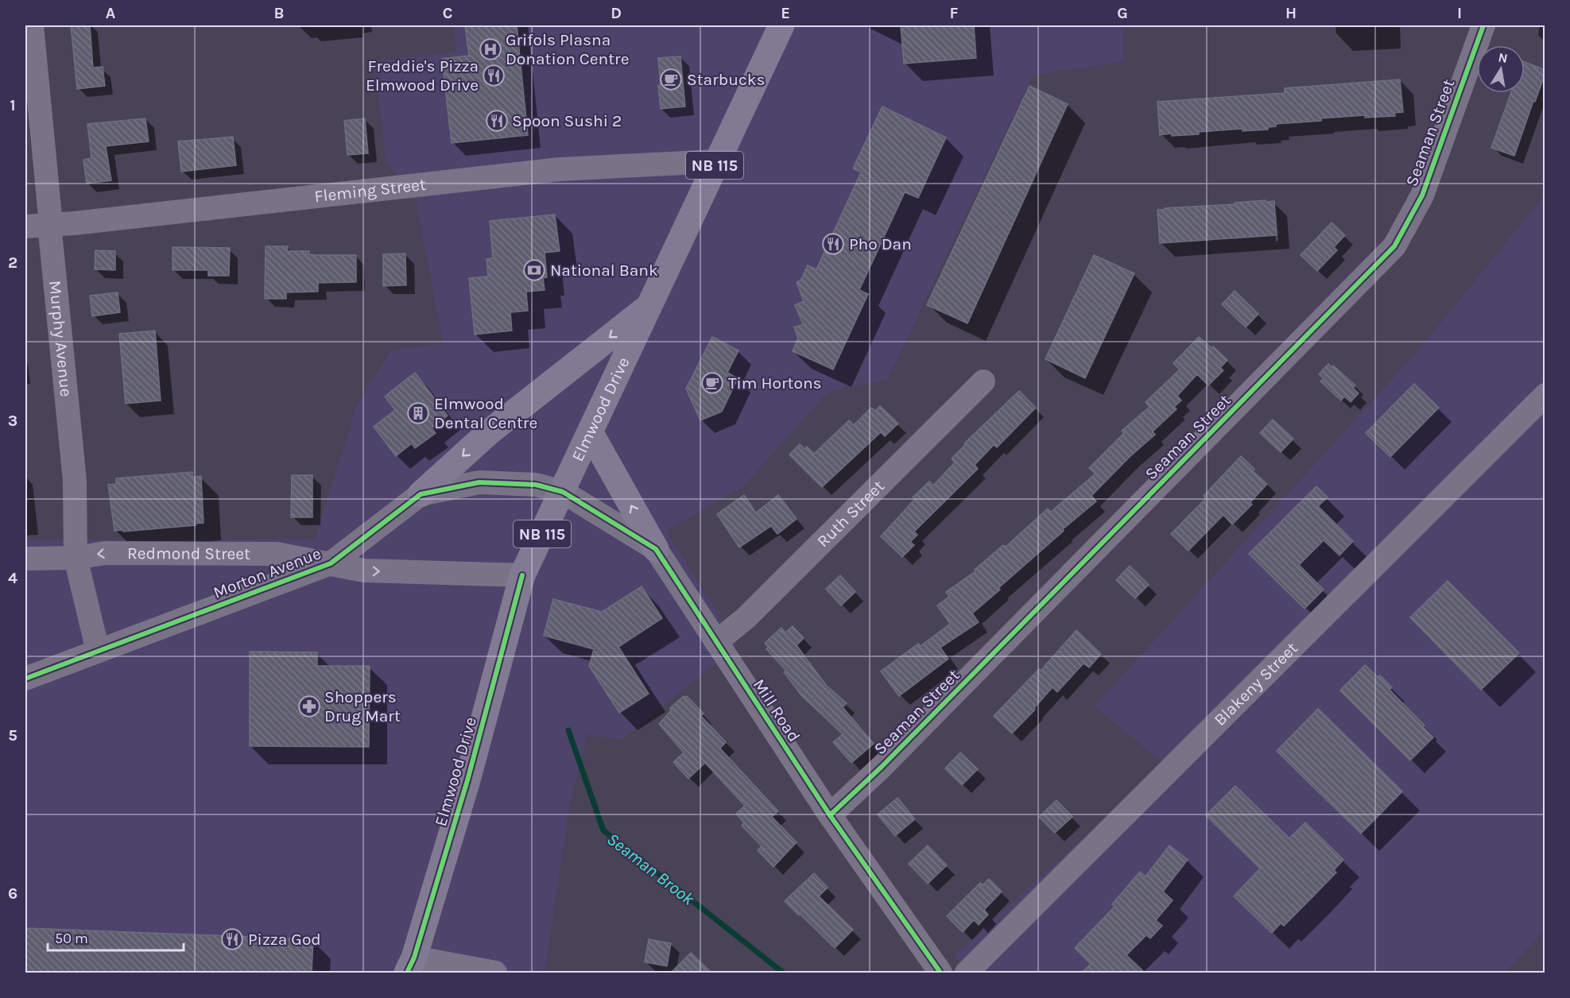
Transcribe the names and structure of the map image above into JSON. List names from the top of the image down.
{
  "streets": {
    "main road": ["NB 115", "Elmwood Drive"],
    "street": [
      "Seaman Street",
      "Fleming Street",
      "Murphy Avenue",
      "Ruth Street",
      "Redmond Street",
      "Morton Avenue",
      "Blakeny Street",
      "Mill Road"
    ]
  },
  "crossings": [
    ["Seaman Street", "Mill Road"],
    ["Fleming Street", "Murphy Avenue"],
    ["Fleming Street", "Elmwood Drive"],
    ["Murphy Avenue", "Redmond Street"],
    ["Murphy Avenue", "Morton Avenue"],
    ["Elmwood Drive", "Redmond Street"],
    ["Elmwood Drive", "Morton Avenue"],
    ["Elmwood Drive", "Mill Road"],
    ["Ruth Street", "Mill Road"],
    ["Redmond Street", "Morton Avenue"],
    ["Morton Avenue", "Mill Road"]
  ],
  "water": ["Seaman Brook"],
  "places": {
    "hospital": ["Grifols Plasna Donation Centre"],
    "restaurant": [
      "Freddie's Pizza Elmwood Drive",
      "Spoon Sushi 2",
      "Pho Dan",
      "Pizza God"
    ],
    "cafe": ["Starbucks", "Tim Hortons"],
    "bank": ["National Bank"],
    "building": ["Elmwood Dental Centre"],
    "pharmacy": ["Shoppers Drug Mart"]
  },
  "scale_bar": "50 m",
  "north": "top",
  "grid": {
    "columns": [
      "A",
      "B",
      "C",
      "D",
      "E",
      "F",
      "G",
      "H",
      "I"
    ],
    "rows": [
      "1",
      "2",
      "3",
      "4",
      "5",
      "6"
    ]
  }
}
